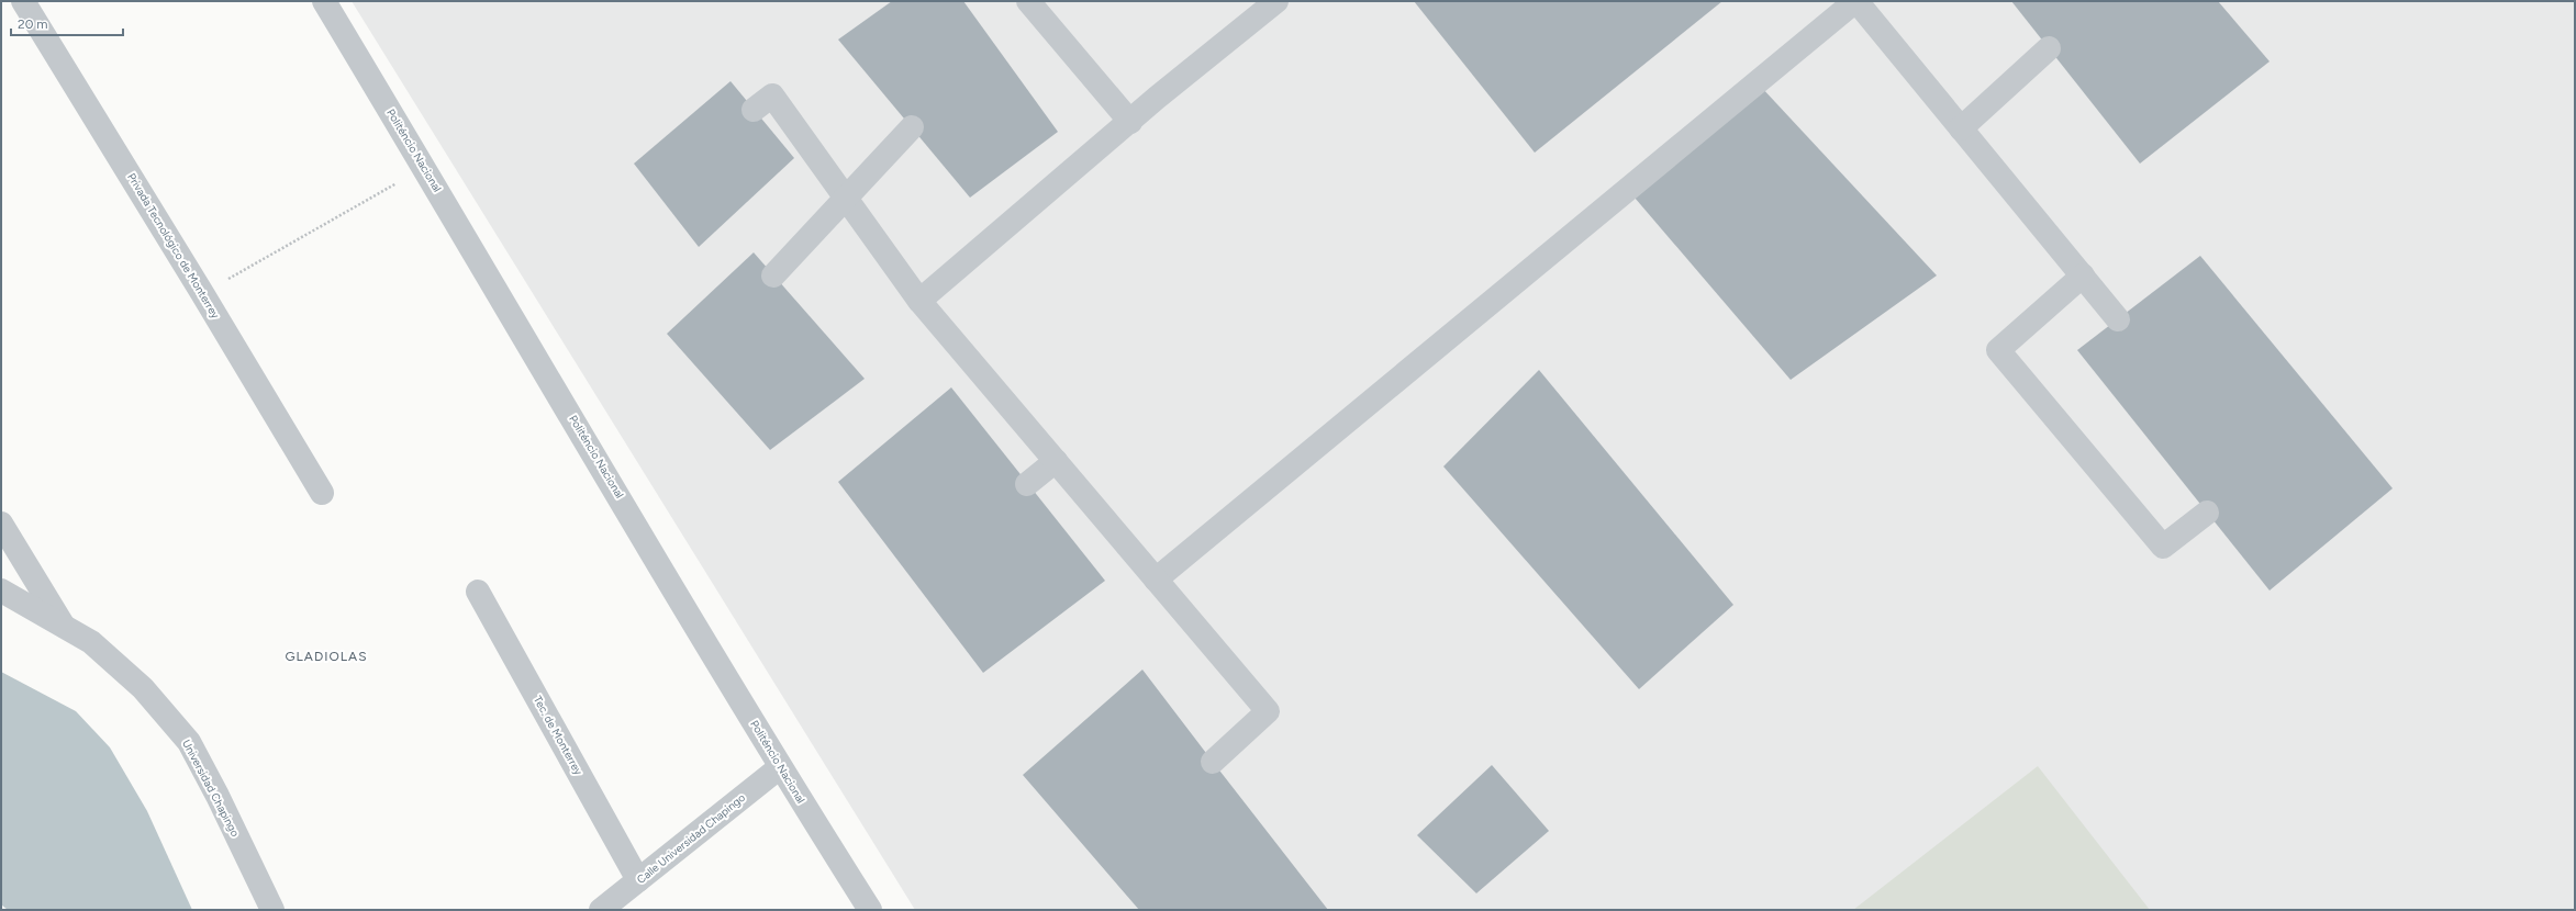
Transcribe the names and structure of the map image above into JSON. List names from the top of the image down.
{
  "streets": {
    "street": [
      "Politéncio Nacional",
      "Privada Tecnológico de Monterrey",
      "Tec. de Monterrey",
      "Universidad Chapingo",
      "Calle Universidad Chapingo"
    ]
  },
  "crossings": [
    ["Politéncio Nacional", "Calle Universidad Chapingo"],
    ["Tec. de Monterrey", "Calle Universidad Chapingo"]
  ],
  "districts": ["GLADIOLAS"],
  "scale_bar": "20 m"
}
